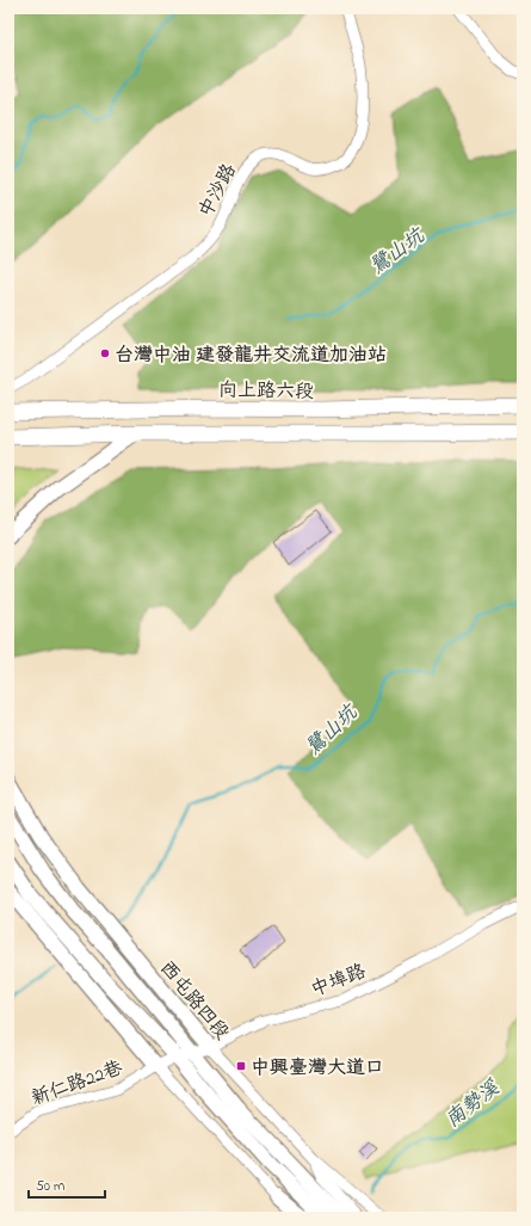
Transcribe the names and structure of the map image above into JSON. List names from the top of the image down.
{
  "streets": {
    "main road": ["向上路六段"],
    "street": [
      "中沙路",
      "中埠路",
      "西屯路四段",
      "新仁路22巷"
    ]
  },
  "crossings": [
    ["中埠路", "西屯路四段"],
    ["中埠路", "新仁路22巷"]
  ],
  "water": ["鷺山坑", "南勢溪"],
  "places": {
    "other": ["台灣中油 建發龍井交流道加油站"],
    "transit": ["中興臺灣大道口"]
  },
  "scale_bar": "50 m"
}
